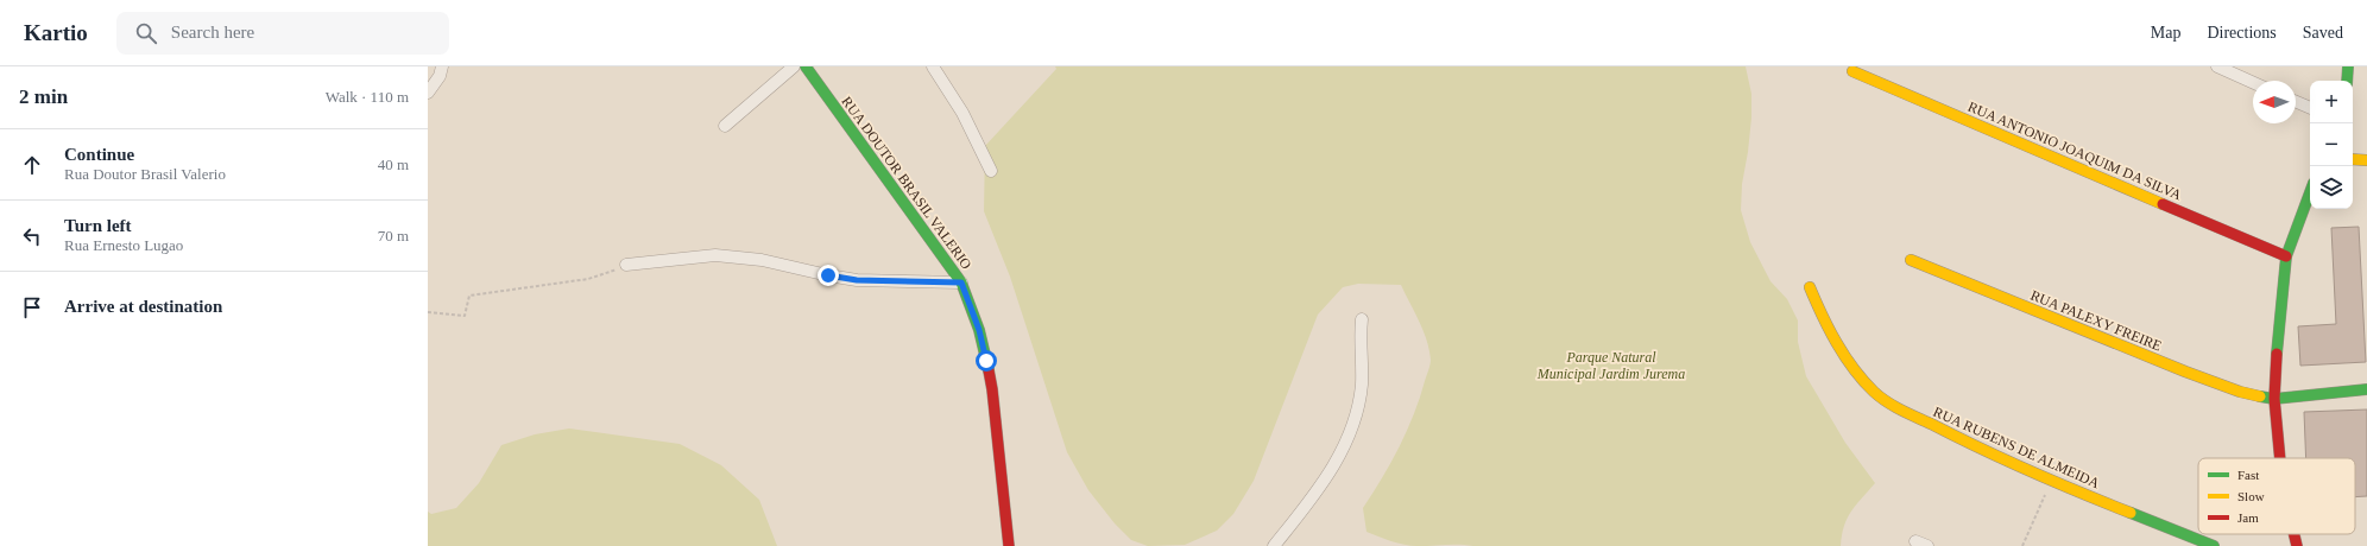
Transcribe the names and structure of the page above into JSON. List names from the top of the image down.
{
  "streets": {
    "street": [
      "RUA ANTONIO JOAQUIM DA SILVA",
      "RUA DOUTOR BRASIL VALERIO",
      "RUA PALEXY FREIRE",
      "RUA RUBENS DE ALMEIDA"
    ]
  },
  "parks": ["Parque Natural Municipal Jardim Jurema"],
  "legend": ["Fast", "Slow", "Jam"],
  "north": "left",
  "page": {
    "header": "Kartio",
    "search": "Search here",
    "nav": ["Map", "Directions", "Saved"],
    "heading": ["2 min", "Walk · 110 m"],
    "map_buttons": ["+", "−"],
    "list": [
      ["Continue", "Rua Doutor Brasil Valerio", "40 m"],
      ["Turn left", "Rua Ernesto Lugao", "70 m"],
      "Arrive at destination"
    ]
  }
}
